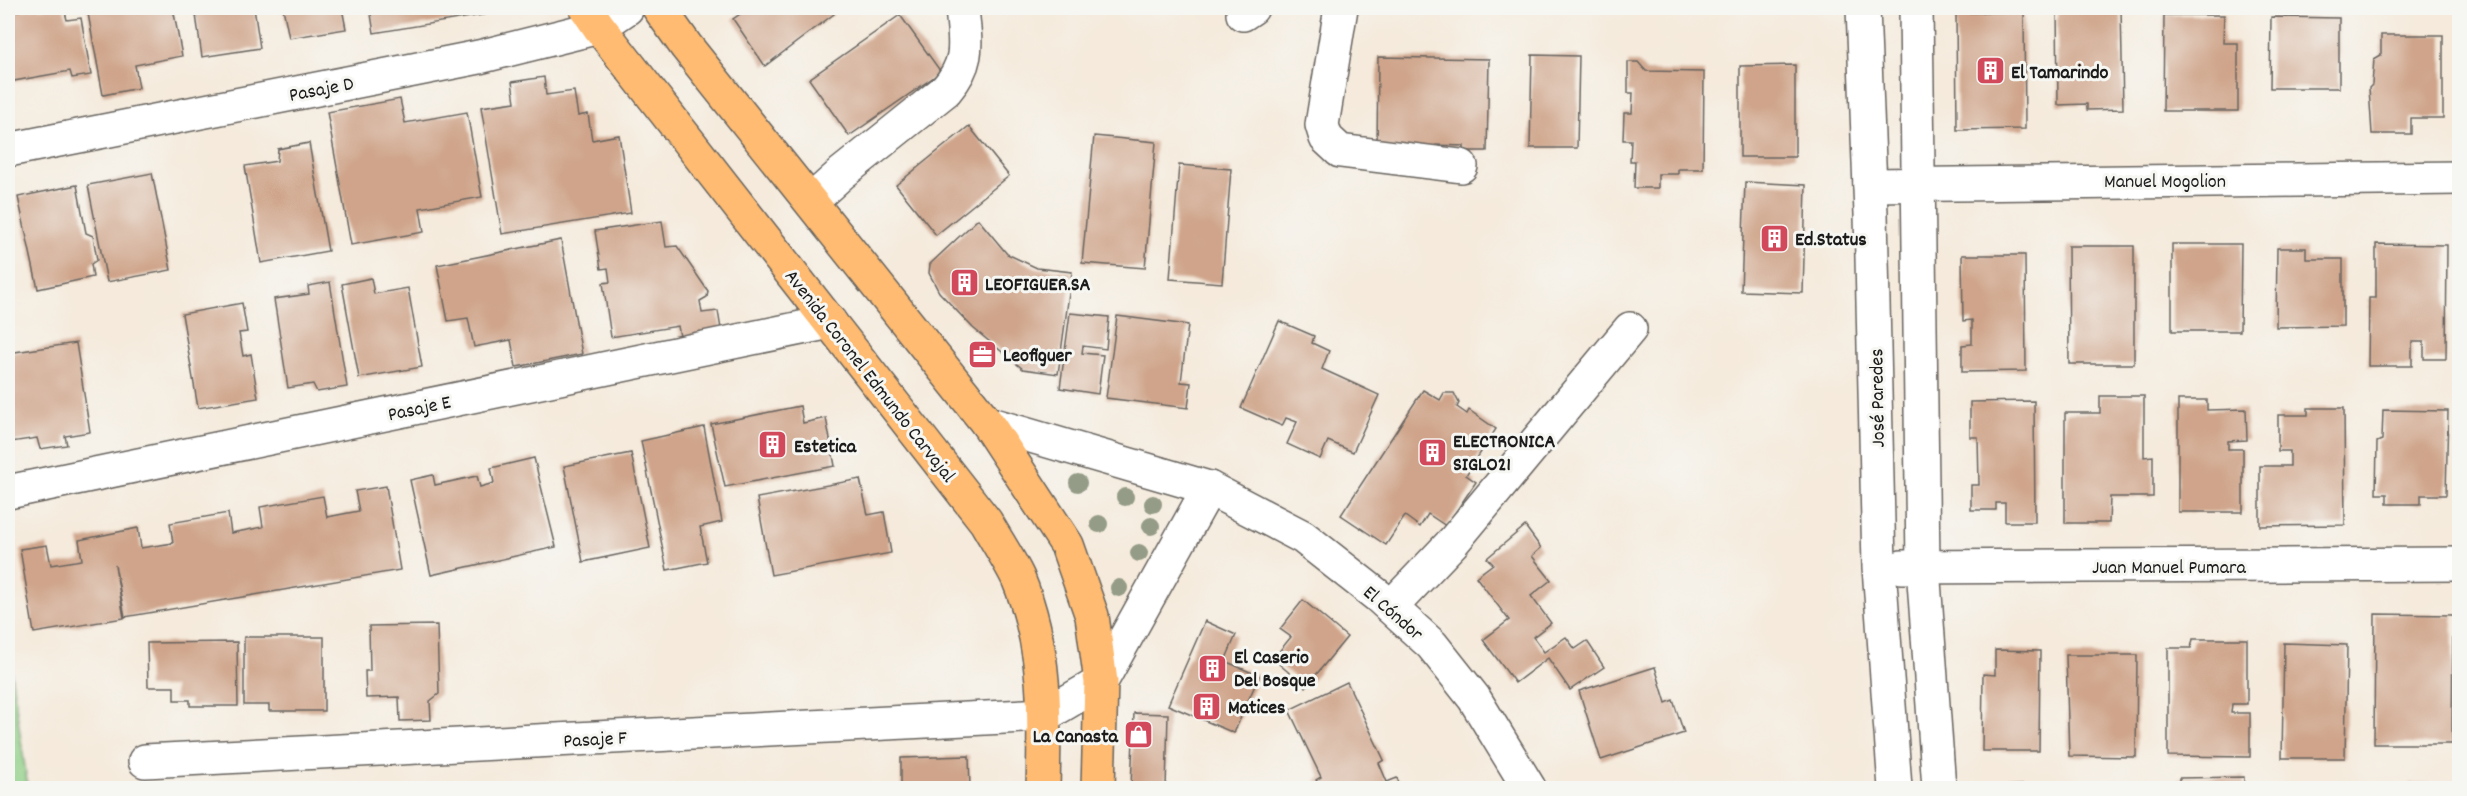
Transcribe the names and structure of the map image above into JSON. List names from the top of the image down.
{
  "streets": {
    "main road": ["Avenida Coronel Edmundo Carvajal"],
    "street": [
      "Pasaje D",
      "Manuel Mogolion",
      "José Paredes",
      "Pasaje E",
      "Juan Manuel Pumara",
      "El Cóndor",
      "Pasaje F"
    ]
  },
  "crossings": [
    ["Pasaje D", "Avenida Coronel Edmundo Carvajal"],
    ["Manuel Mogolion", "José Paredes"],
    ["Avenida Coronel Edmundo Carvajal", "Pasaje E"],
    ["Avenida Coronel Edmundo Carvajal", "Pasaje F"],
    ["José Paredes", "Juan Manuel Pumara"]
  ],
  "places": {
    "building": [
      "El Tamarindo",
      "Ed.Status",
      "LEOFIGUER.SA",
      "Estetica",
      "ELECTRONICA SIGLO21",
      "El Caserio Del Bosque",
      "Matices"
    ],
    "office": ["Leofiguer"],
    "shop": ["La Canasta"]
  }
}
